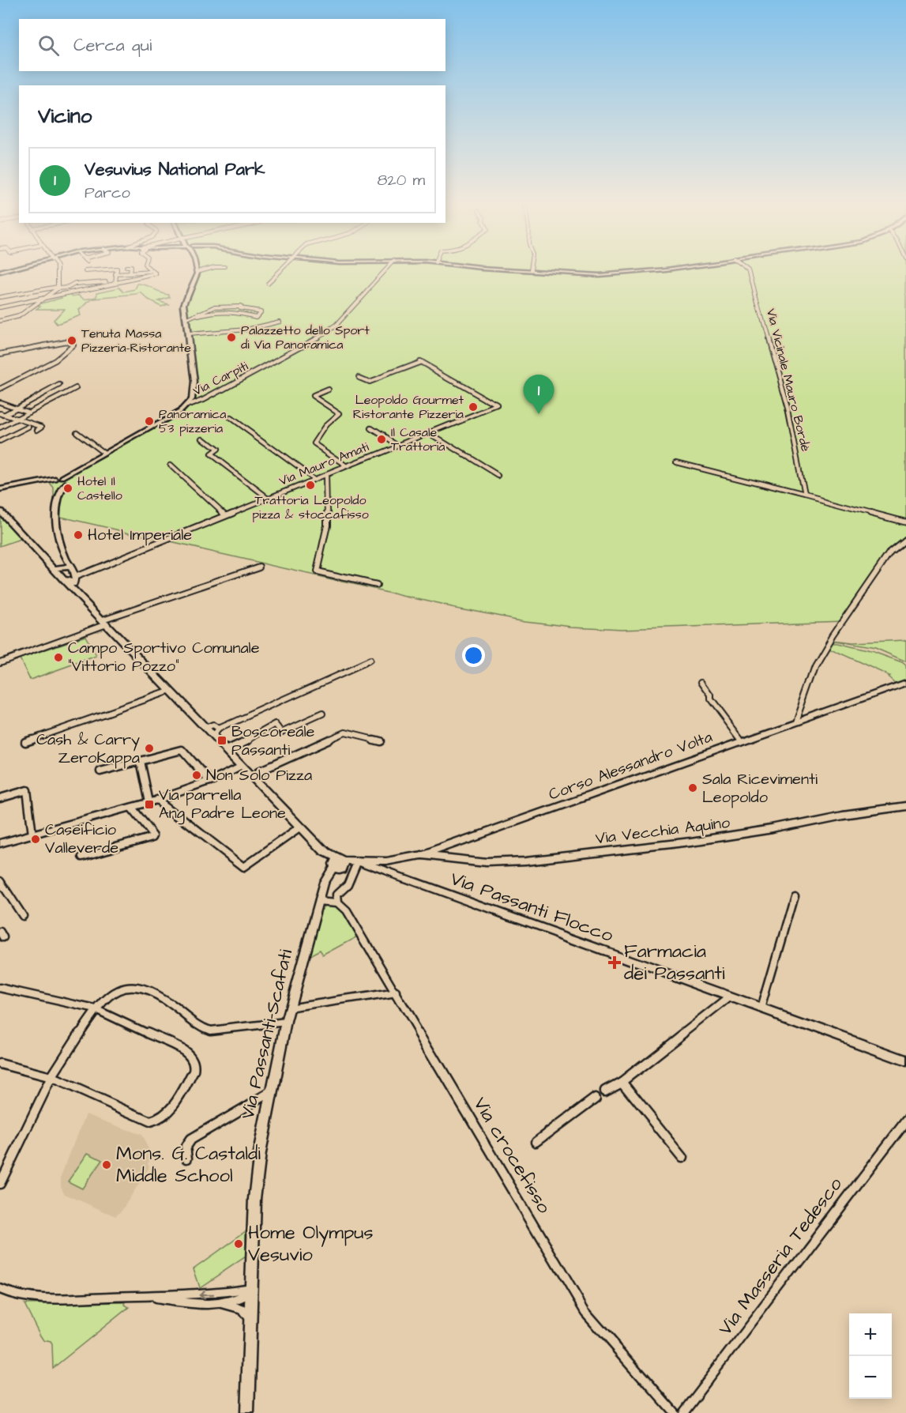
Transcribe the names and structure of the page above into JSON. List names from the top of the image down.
{
  "streets": {
    "street": [
      "Via Carpiti",
      "Via Vicinale Mauro Bordè",
      "Via Mauro Amati",
      "Corso Alessandro Volta",
      "Via Vecchia Aquino",
      "Via Passanti Flocco",
      "Via Passanti-Scafati",
      "Via crocefisso",
      "Via Masseria Tedesco"
    ]
  },
  "crossings": [
    ["Corso Alessandro Volta", "Via Vecchia Aquino"],
    ["Corso Alessandro Volta", "Via Passanti Flocco"],
    ["Corso Alessandro Volta", "Via Passanti-Scafati"]
  ],
  "places": {
    "other": [
      "Palazzetto dello Sport di Via Panoramica",
      "Tenuta Massa Pizzeria-Ristorante",
      "Leopoldo Gourmet Ristorante Pizzeria",
      "Panoramica 53 pizzeria",
      "Il Casale Trattoria",
      "Trattoria Leopoldo pizza & stoccafisso",
      "Hotel Il Castello",
      "Hotel Imperiale",
      "Campo Sportivo Comunale \"Vittorio Pozzo\"",
      "Cash & Carry ZeroKappa",
      "Non Solo Pizza",
      "Sala Ricevimenti Leopoldo",
      "Caseificio Valleverde",
      "Mons. G. Castaldi Middle School",
      "Home Olympus Vesuvio"
    ],
    "transit": ["Boscoreale Passanti", "Via parrella Ang Padre Leone"],
    "health": ["Farmacia dei Passanti"]
  },
  "page": {
    "search": "Cerca qui",
    "heading": "Vicino",
    "list": [
      {
        "mark": "1",
        "name": "Vesuvius National Park",
        "note": "Parco",
        "value": "820 m"
      }
    ],
    "pins": "1",
    "map_buttons": ["+", "−"]
  }
}
